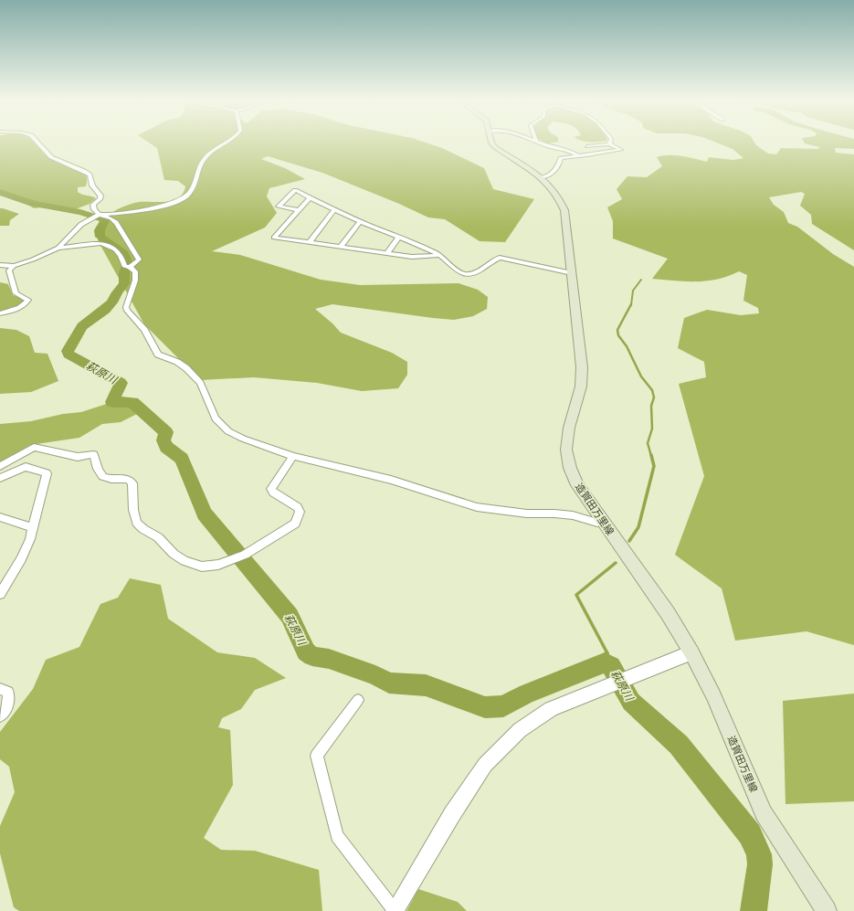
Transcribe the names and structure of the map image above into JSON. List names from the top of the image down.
{
  "streets": {
    "main road": ["造賀田万里線"]
  },
  "water": ["萩原川"]
}
